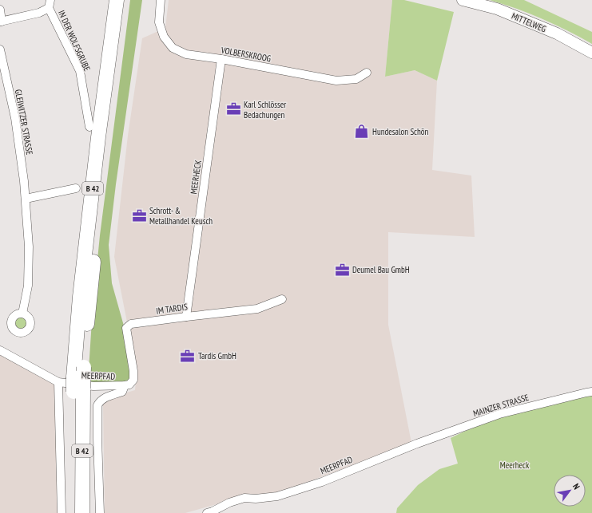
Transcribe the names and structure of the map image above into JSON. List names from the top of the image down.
{
  "streets": {
    "highway": ["B 42"],
    "main road": ["MITTELWEG"],
    "street": [
      "IN DER WOLFSGRUBE",
      "VOLBERSKROOG",
      "GLEIWITZER STRASSE",
      "MEERHECK",
      "IM TARDIS",
      "MEERPFAD",
      "MAINZER STRASSE"
    ]
  },
  "crossings": [
    ["VOLBERSKROOG", "MEERHECK"],
    ["MEERHECK", "IM TARDIS"],
    ["IM TARDIS", "MEERPFAD"],
    ["MEERPFAD", "MAINZER STRASSE"]
  ],
  "parks": ["Meerheck"],
  "places": {
    "office": [
      "Karl Schlösser Bedachungen",
      "Schrott- & Metallhandel Keusch",
      "Deumel Bau GmbH",
      "Tardis GmbH"
    ],
    "shop": ["Hundesalon Schön"]
  },
  "north": "top right"
}
